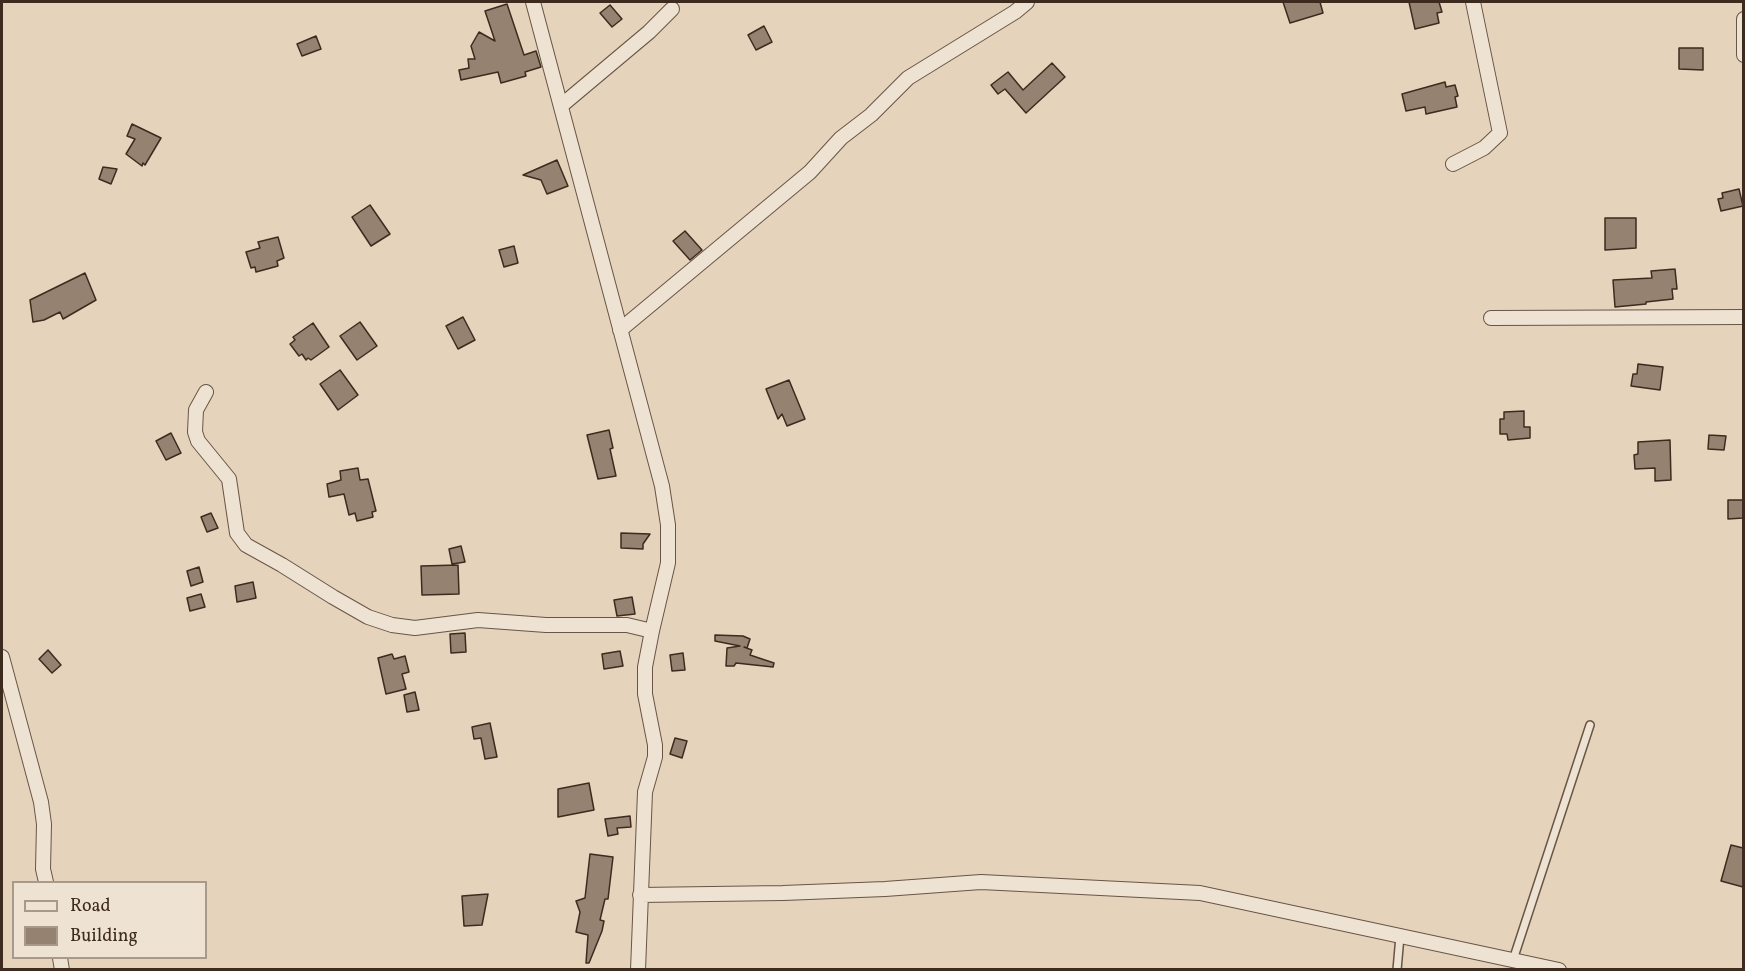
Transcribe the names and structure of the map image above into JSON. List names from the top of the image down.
{
  "legend": ["Road", "Building"]
}
